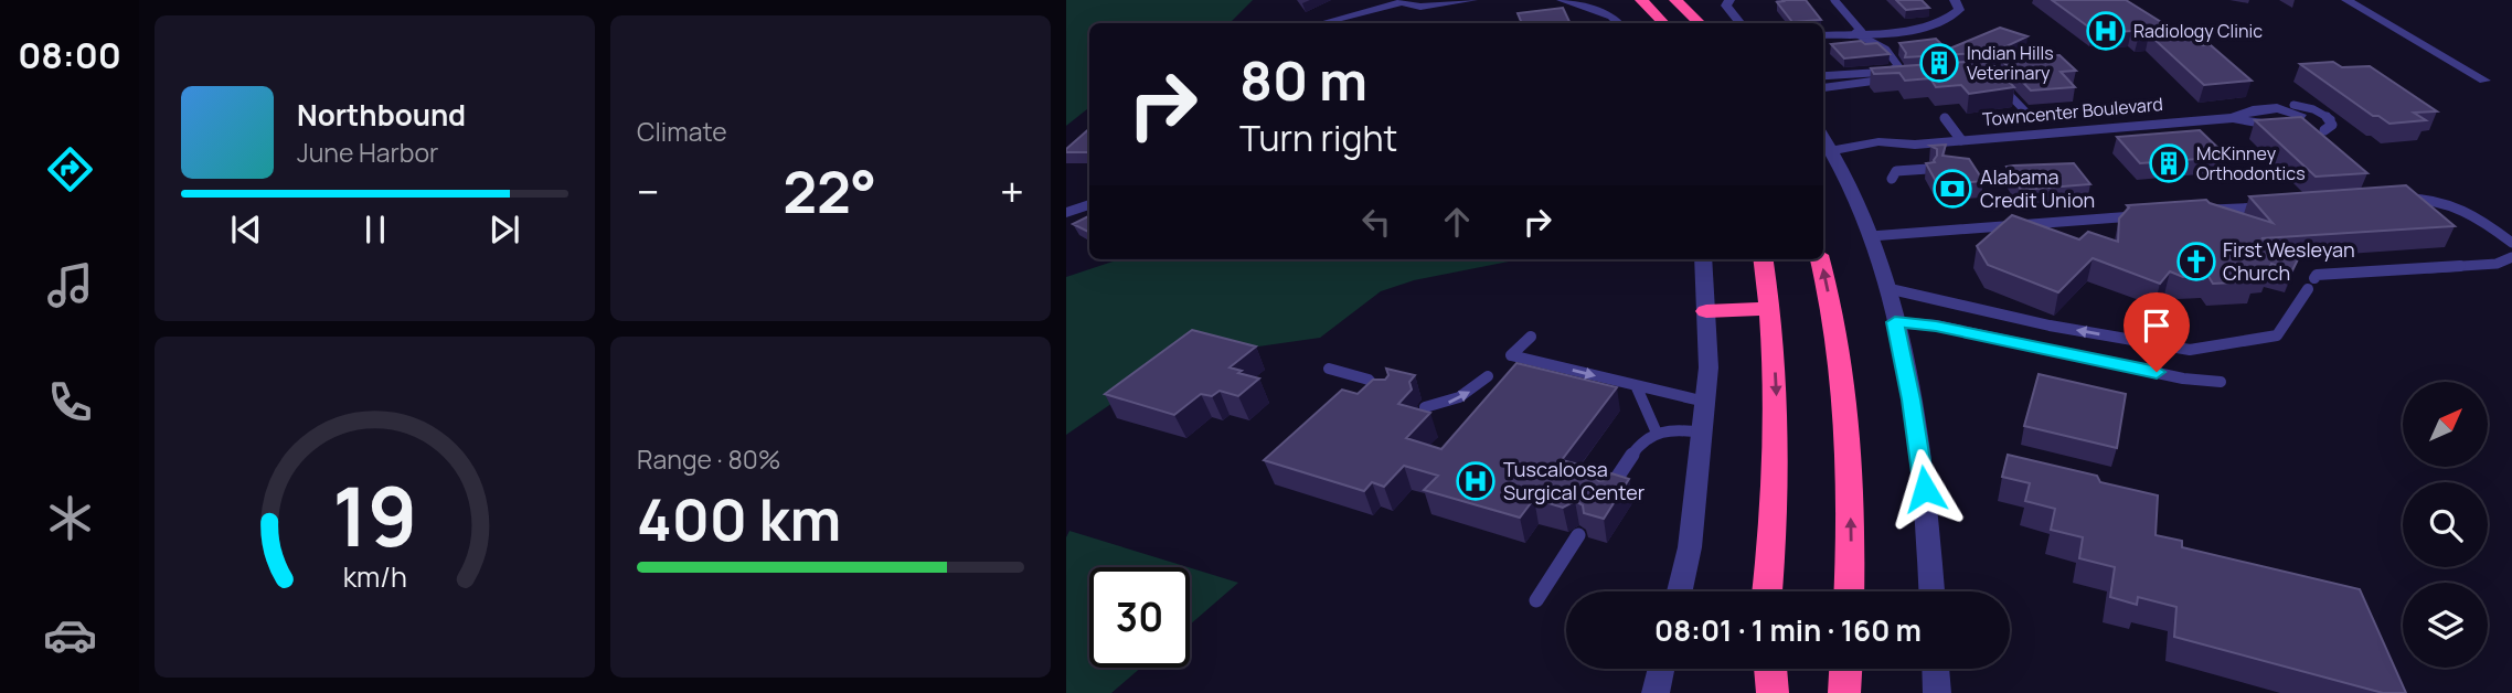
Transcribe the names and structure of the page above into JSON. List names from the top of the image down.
{
  "streets": {
    "street": ["Towncenter Boulevard"]
  },
  "places": {
    "hospital": ["Radiology Clinic", "Tuscaloosa Surgical Center"],
    "building": ["Indian Hills Veterinary", "McKinney Orthodontics"],
    "bank": ["Alabama Credit Union"],
    "church": ["First Wesleyan Church"]
  },
  "north": "top right",
  "page": {
    "tabs": "08:00",
    "tile": [
      "Climate",
      ["Range · 80%", "400 km"]
    ],
    "turn": ["80 m", "Turn right"],
    "song": ["Northbound", "June Harbor"],
    "heat": ["−", "22°", "+"],
    "limit": "30",
    "trip": "08:01 · 1 min · 160 m",
    "gauge": ["19", "km/h"]
  }
}
